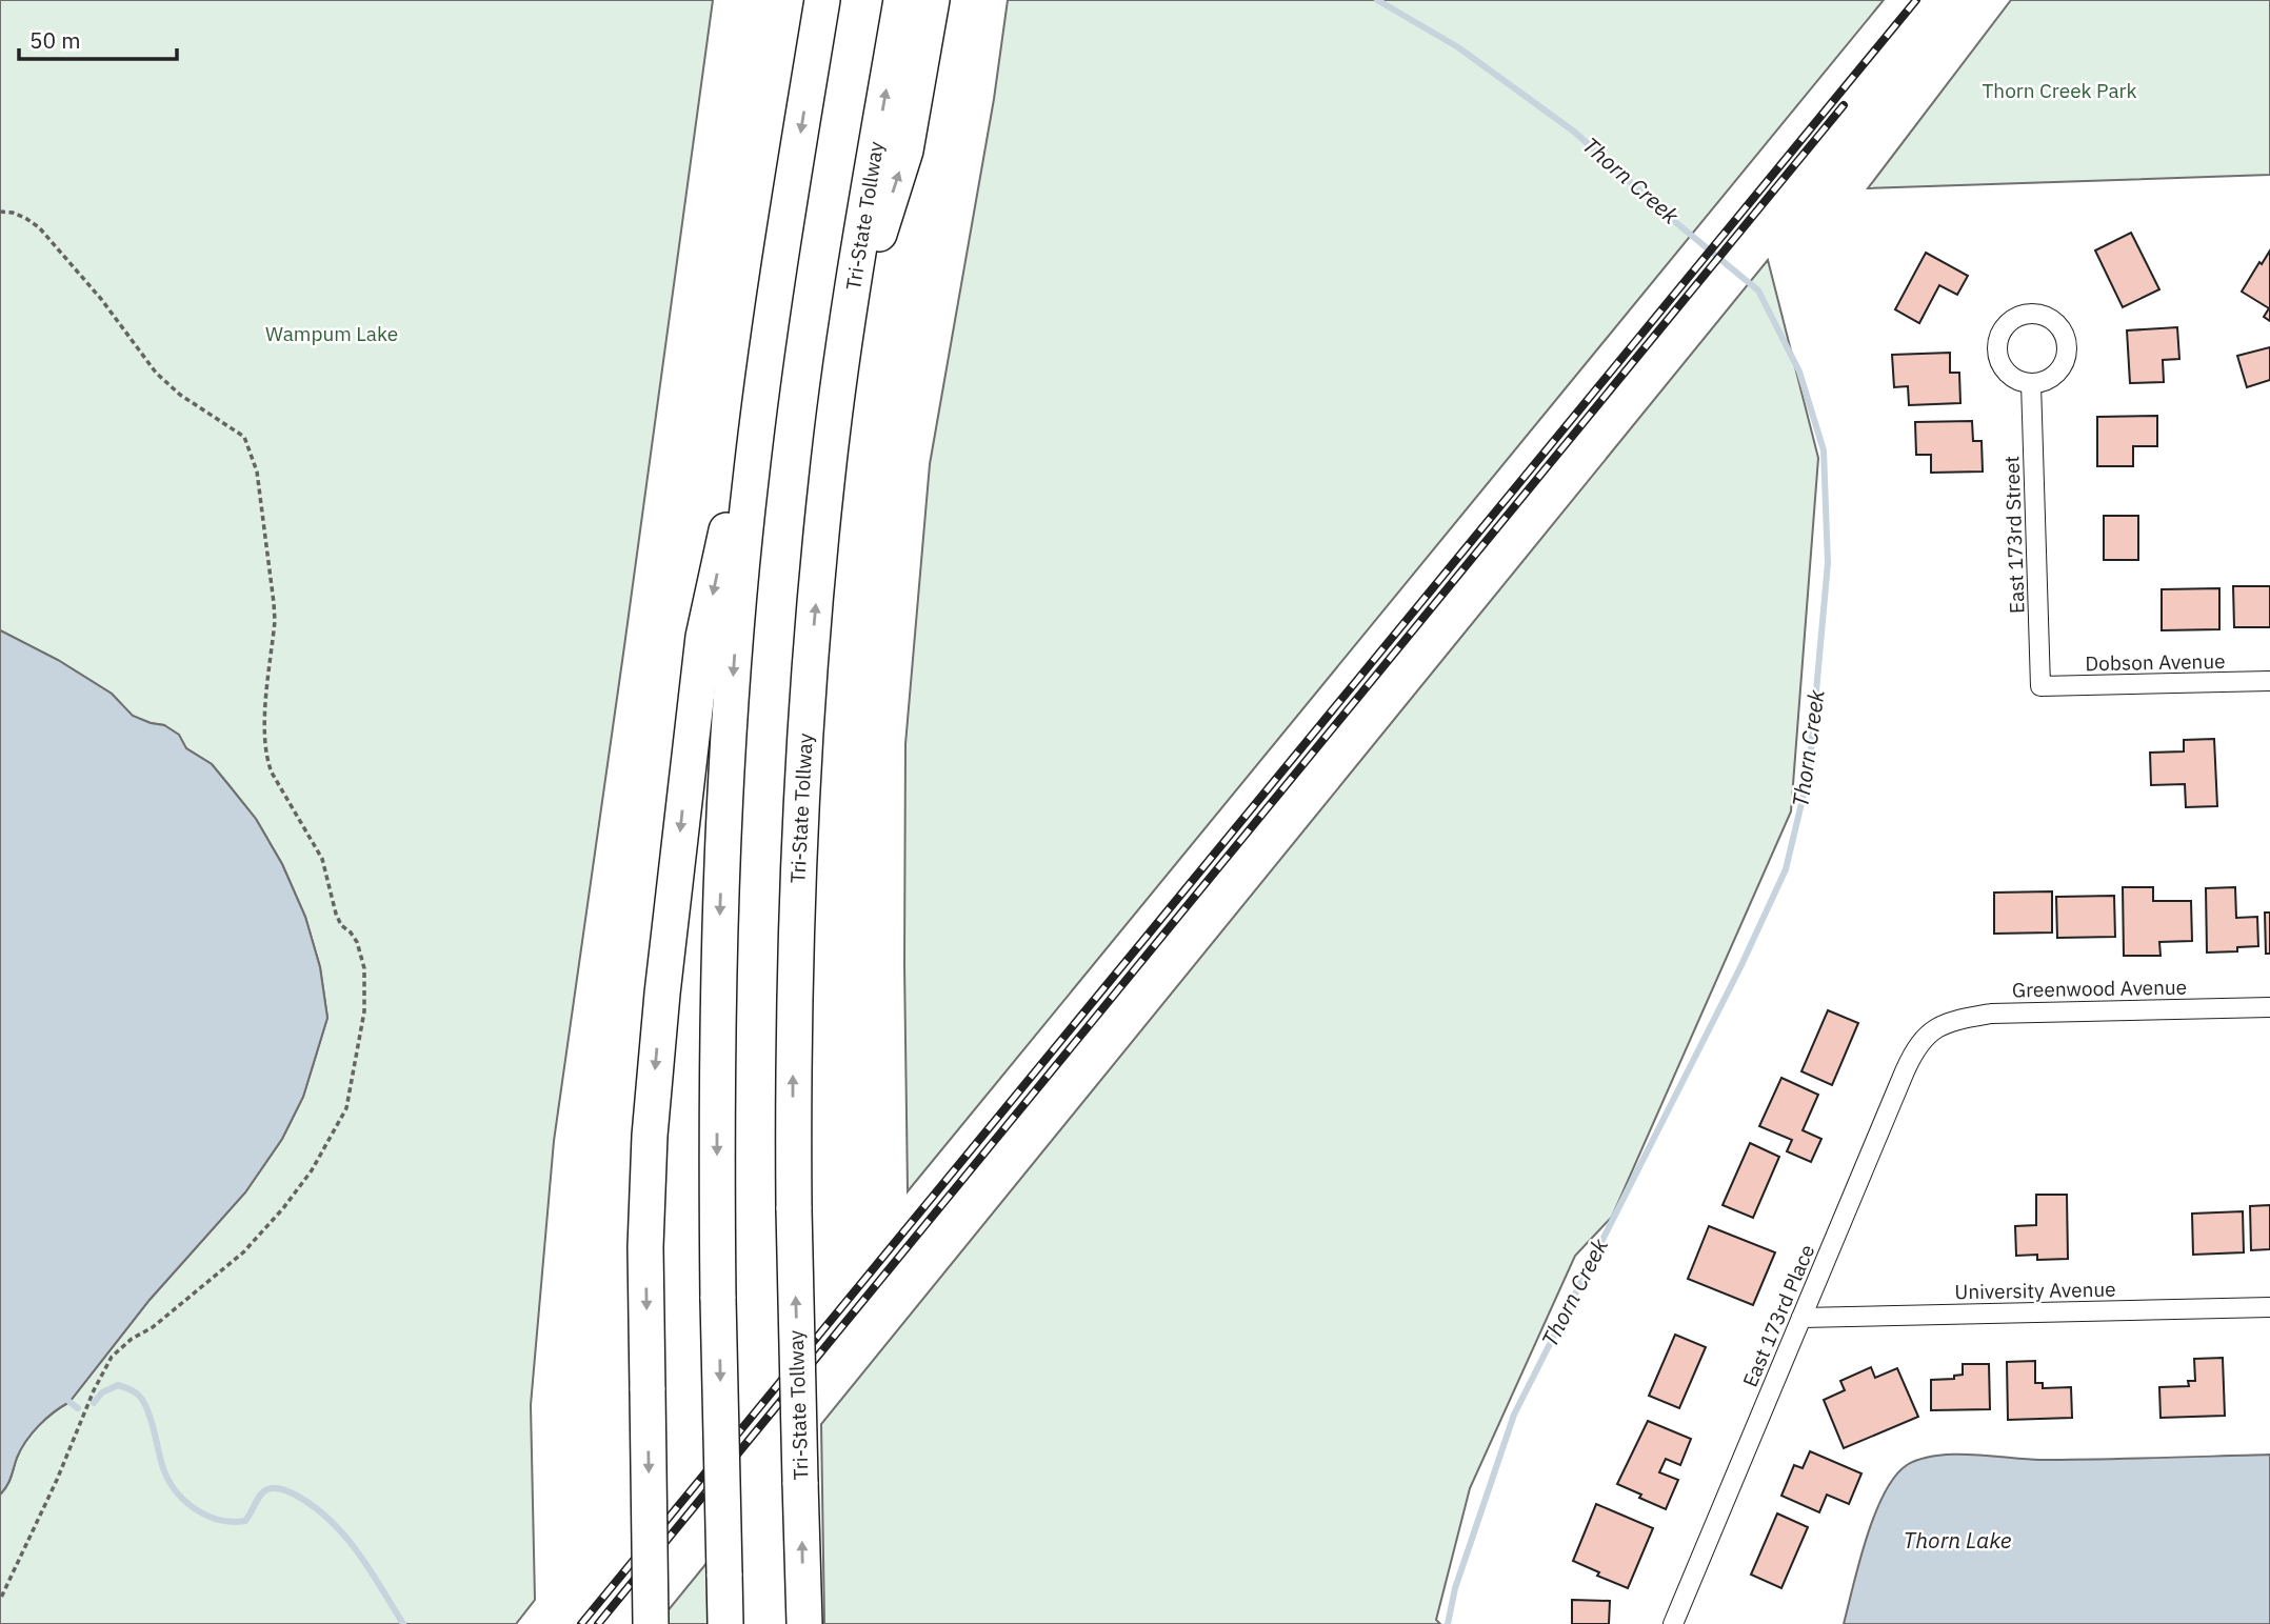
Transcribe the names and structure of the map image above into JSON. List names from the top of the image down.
{
  "streets": {
    "highway": ["Tri-State Tollway"],
    "street": [
      "East 173rd Street",
      "Dobson Avenue",
      "Greenwood Avenue",
      "University Avenue",
      "East 173rd Place"
    ]
  },
  "crossings": [
    ["East 173rd Street", "Dobson Avenue"],
    ["Greenwood Avenue", "East 173rd Place"],
    ["University Avenue", "East 173rd Place"]
  ],
  "water": ["Thorn Creek", "Thorn Lake"],
  "parks": ["Thorn Creek Park", "Wampum Lake"],
  "scale_bar": "50 m"
}
